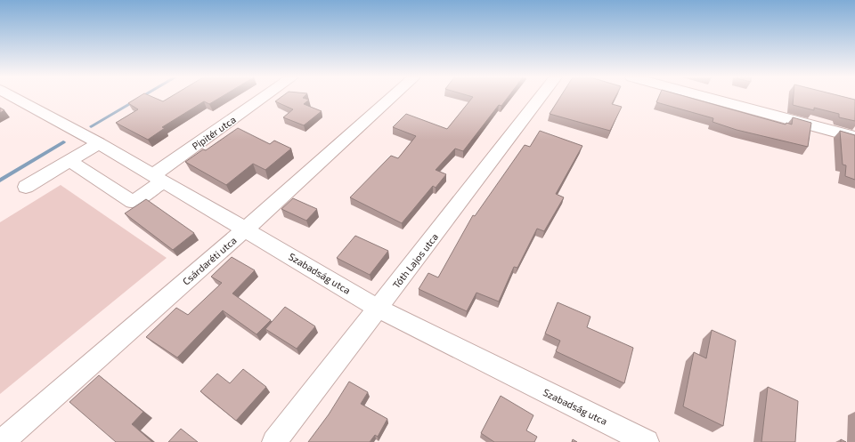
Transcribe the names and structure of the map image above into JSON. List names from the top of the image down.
{
  "streets": {
    "street": [
      "Pipitér utca",
      "Csárdaréti utca",
      "Tóth Lajos utca",
      "Szabadság utca"
    ]
  },
  "crossings": [
    ["Pipitér utca", "Szabadság utca"],
    ["Csárdaréti utca", "Szabadság utca"],
    ["Tóth Lajos utca", "Szabadság utca"]
  ]
}
